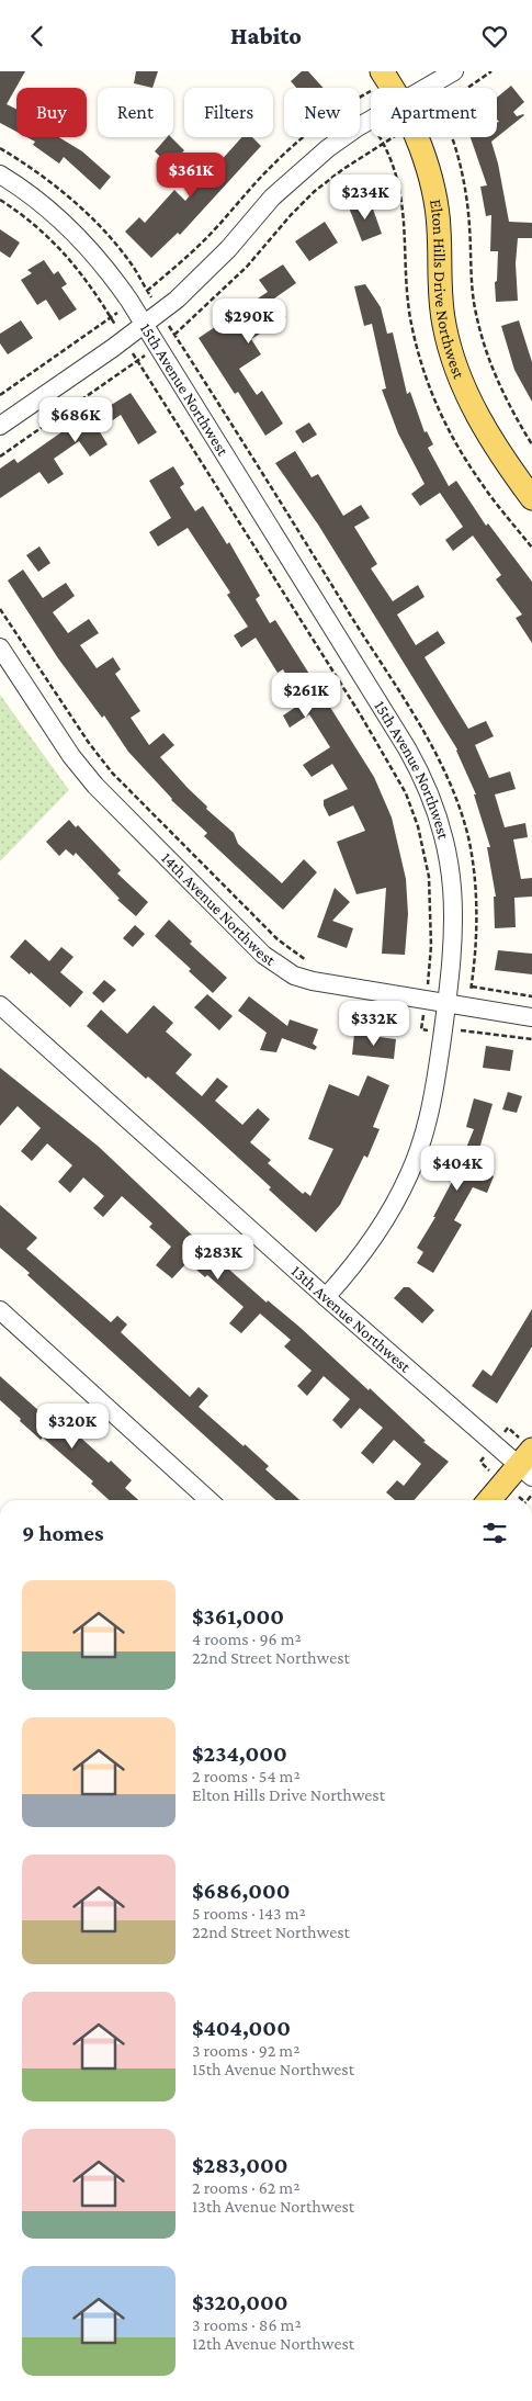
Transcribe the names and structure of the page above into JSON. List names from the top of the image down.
{
  "streets": {
    "main road": ["Elton Hills Drive Northwest"],
    "street": ["15th Avenue Northwest", "14th Avenue Northwest", "13th Avenue Northwest"]
  },
  "crossings": [
    ["15th Avenue Northwest", "14th Avenue Northwest"],
    ["15th Avenue Northwest", "13th Avenue Northwest"]
  ],
  "page": {
    "header": "Habito",
    "chip": [
      "Buy",
      "Rent",
      "Filters",
      "New",
      "Apartment"
    ],
    "price": [
      "$361K",
      "$234K",
      "$290K",
      "$686K",
      "$261K",
      "$332K",
      "$404K",
      "$283K",
      "$320K"
    ],
    "heading": "9 homes",
    "list": [
      {
        "name": "$361,000",
        "note": "4 rooms · 96 m² · 22nd Street Northwest"
      },
      {
        "name": "$234,000",
        "note": "2 rooms · 54 m² · Elton Hills Drive Northwest"
      },
      {
        "name": "$686,000",
        "note": "5 rooms · 143 m² · 22nd Street Northwest"
      },
      {
        "name": "$404,000",
        "note": "3 rooms · 92 m² · 15th Avenue Northwest"
      },
      {
        "name": "$283,000",
        "note": "2 rooms · 62 m² · 13th Avenue Northwest"
      },
      {
        "name": "$320,000",
        "note": "3 rooms · 86 m² · 12th Avenue Northwest"
      }
    ]
  }
}
